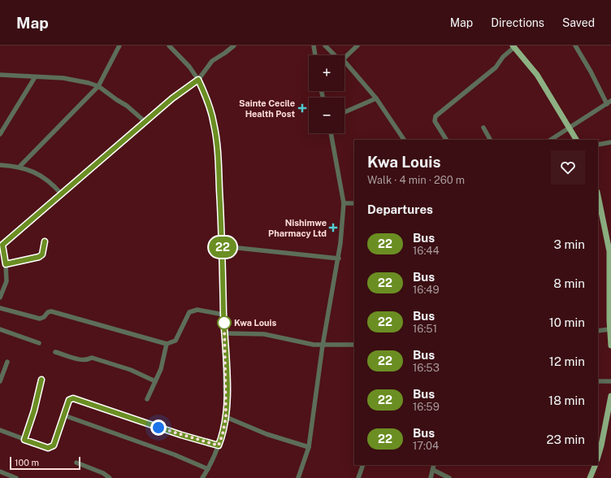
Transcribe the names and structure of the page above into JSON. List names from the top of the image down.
{
  "places": {
    "health": ["Sainte Cecile Health Post", "Nishimwe Pharmacy Ltd"],
    "other": ["Kwa Louis"]
  },
  "lines": ["bus line 22"],
  "scale_bar": "100 m",
  "page": {
    "header": "Map",
    "nav": ["Map", "Directions", "Saved"],
    "on_map": "22",
    "map_buttons": ["+", "−"],
    "heading": [
      ["Kwa Louis", "Walk · 4 min · 260 m"],
      "Departures"
    ],
    "list": [
      {
        "mark": "22",
        "name": "Bus",
        "note": "16:44",
        "value": "3 min"
      },
      {
        "mark": "22",
        "name": "Bus",
        "note": "16:49",
        "value": "8 min"
      },
      {
        "mark": "22",
        "name": "Bus",
        "note": "16:51",
        "value": "10 min"
      },
      {
        "mark": "22",
        "name": "Bus",
        "note": "16:53",
        "value": "12 min"
      },
      {
        "mark": "22",
        "name": "Bus",
        "note": "16:59",
        "value": "18 min"
      },
      {
        "mark": "22",
        "name": "Bus",
        "note": "17:04",
        "value": "23 min"
      }
    ],
    "scale": "100 m"
  }
}
